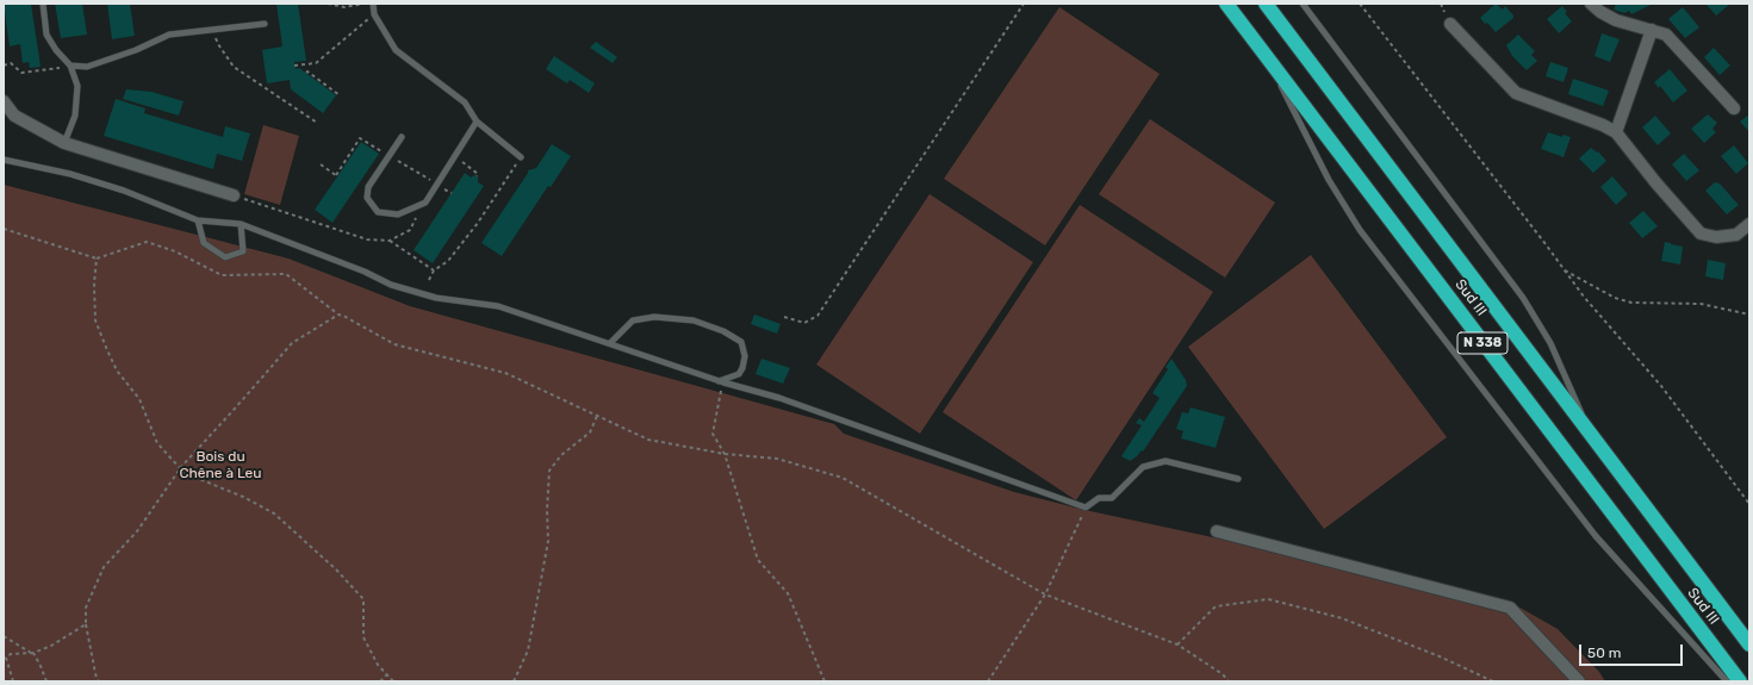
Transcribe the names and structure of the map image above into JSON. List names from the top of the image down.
{
  "streets": {
    "highway": ["Sud III", "N 338"]
  },
  "parks": ["Bois du Chêne à Leu"],
  "scale_bar": "50 m"
}
